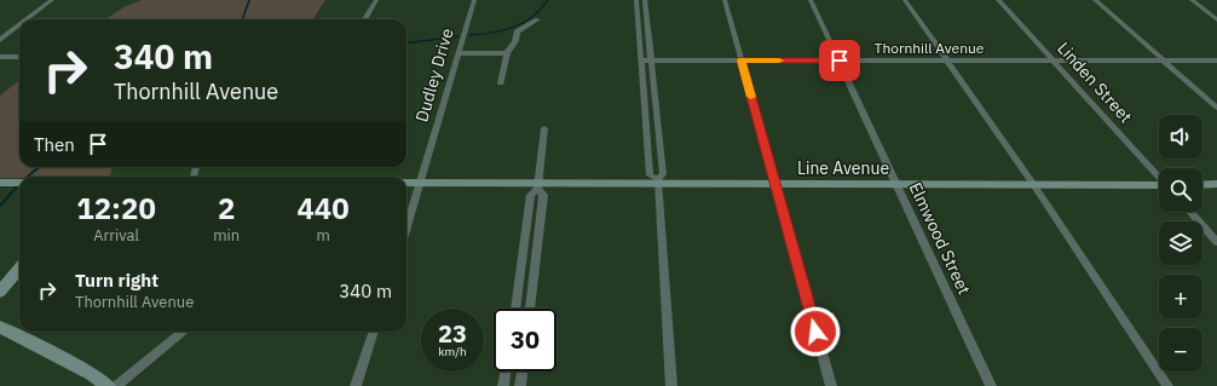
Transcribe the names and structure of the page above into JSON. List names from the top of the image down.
{
  "streets": {
    "main road": ["Line Avenue"],
    "street": [
      "Thornhill Avenue",
      "Dudley Drive",
      "Linden Street",
      "Elmwood Street"
    ]
  },
  "crossings": [
    ["Thornhill Avenue", "Linden Street"],
    ["Thornhill Avenue", "Elmwood Street"],
    ["Dudley Drive", "Line Avenue"],
    ["Line Avenue", "Elmwood Street"]
  ],
  "page": {
    "turn": ["340 m", "Thornhill Avenue"],
    "map_buttons": ["+", "−"],
    "then": "Then",
    "eta": [
      "12:20",
      "Arrival",
      "2",
      "min",
      "440",
      "m"
    ],
    "list": [
      {
        "name": "Turn right",
        "note": "Thornhill Avenue",
        "value": "340 m"
      }
    ],
    "speed": "23 km/h",
    "limit": "30"
  }
}
